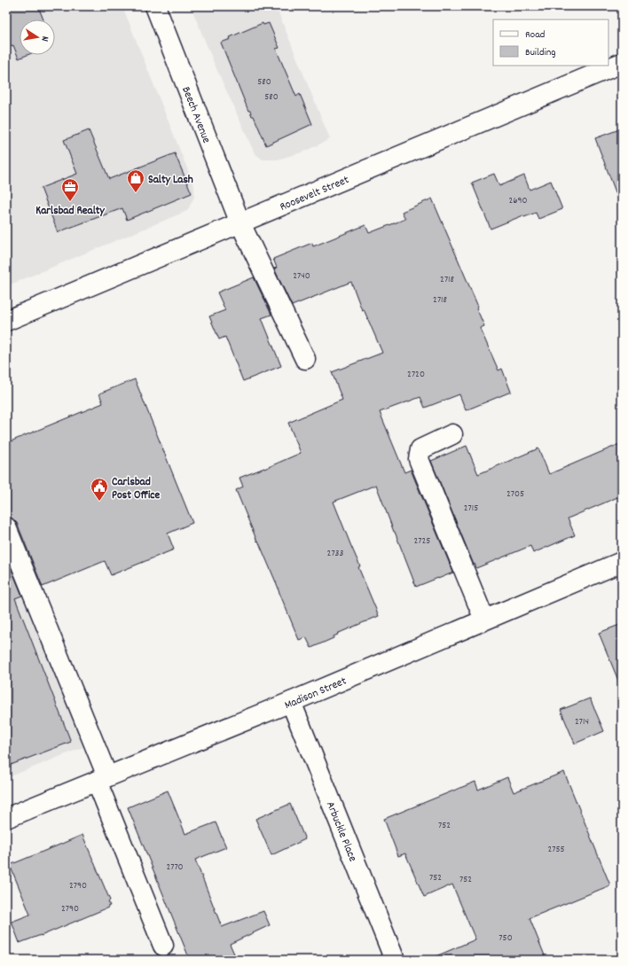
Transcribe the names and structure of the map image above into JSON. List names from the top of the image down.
{
  "streets": {
    "street": [
      "Beech Avenue",
      "Roosevelt Street",
      "Madison Street",
      "Arbuckle Place"
    ]
  },
  "crossings": [
    ["Beech Avenue", "Roosevelt Street"],
    ["Madison Street", "Arbuckle Place"]
  ],
  "places": {
    "shop": ["Salty Lash"],
    "office": ["Karlsbad Realty"],
    "public building": ["Carlsbad Post Office"]
  },
  "house_numbers": [
    "580",
    "580",
    "2690",
    "2740",
    "2718",
    "2718",
    "2720",
    "2705",
    "2715",
    "2725",
    "2733",
    "2714",
    "752",
    "2755",
    "2770",
    "752",
    "752",
    "2790",
    "2790",
    "750"
  ],
  "legend": ["Road", "Building"],
  "north": "right"
}
